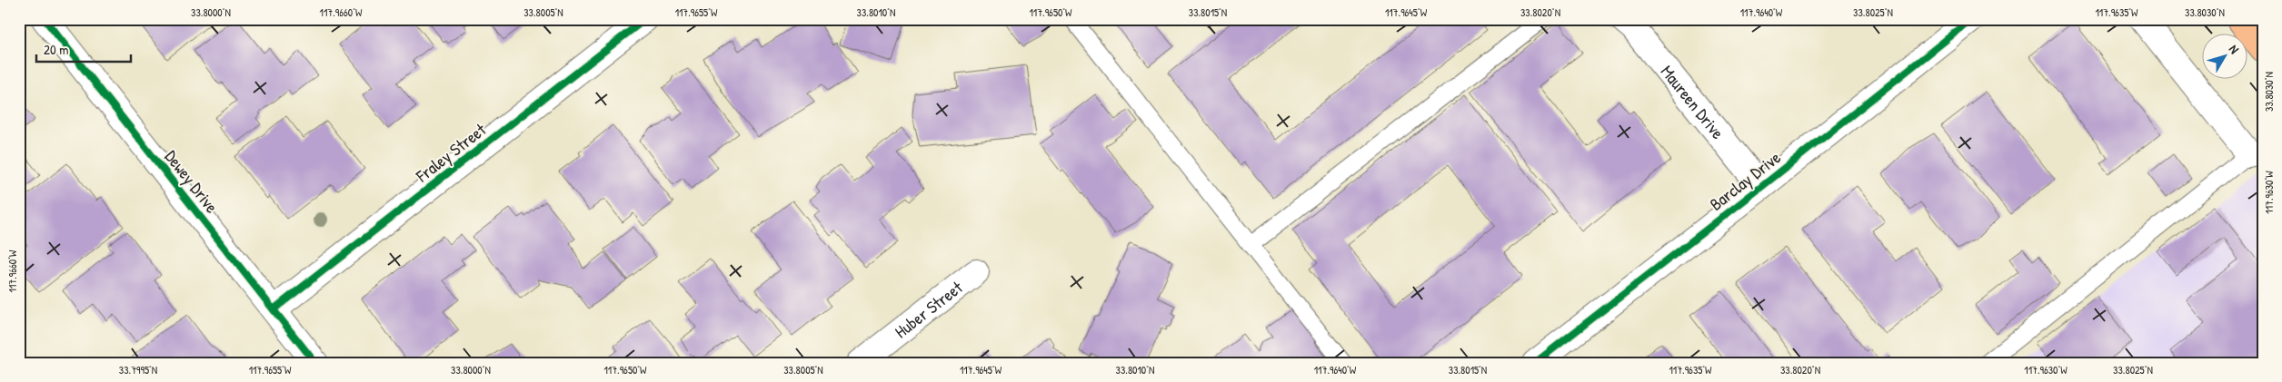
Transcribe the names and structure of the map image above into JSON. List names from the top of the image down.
{
  "streets": {
    "street": [
      "Maureen Drive",
      "Fraley Street",
      "Barclay Drive",
      "Dewey Drive",
      "Huber Street"
    ]
  },
  "crossings": [
    ["Maureen Drive", "Barclay Drive"],
    ["Fraley Street", "Dewey Drive"]
  ],
  "scale_bar": "20 m",
  "north": "top right",
  "coordinates": [
    "33.8000°N",
    "117.9660°W",
    "33.8005°N",
    "117.9655°W",
    "33.8010°N",
    "117.9650°W",
    "33.8015°N",
    "117.9645°W",
    "33.8020°N",
    "117.9640°W",
    "33.8025°N",
    "117.9635°W",
    "33.8030°N",
    "117.9630°W",
    "33.7995°N"
  ]
}
